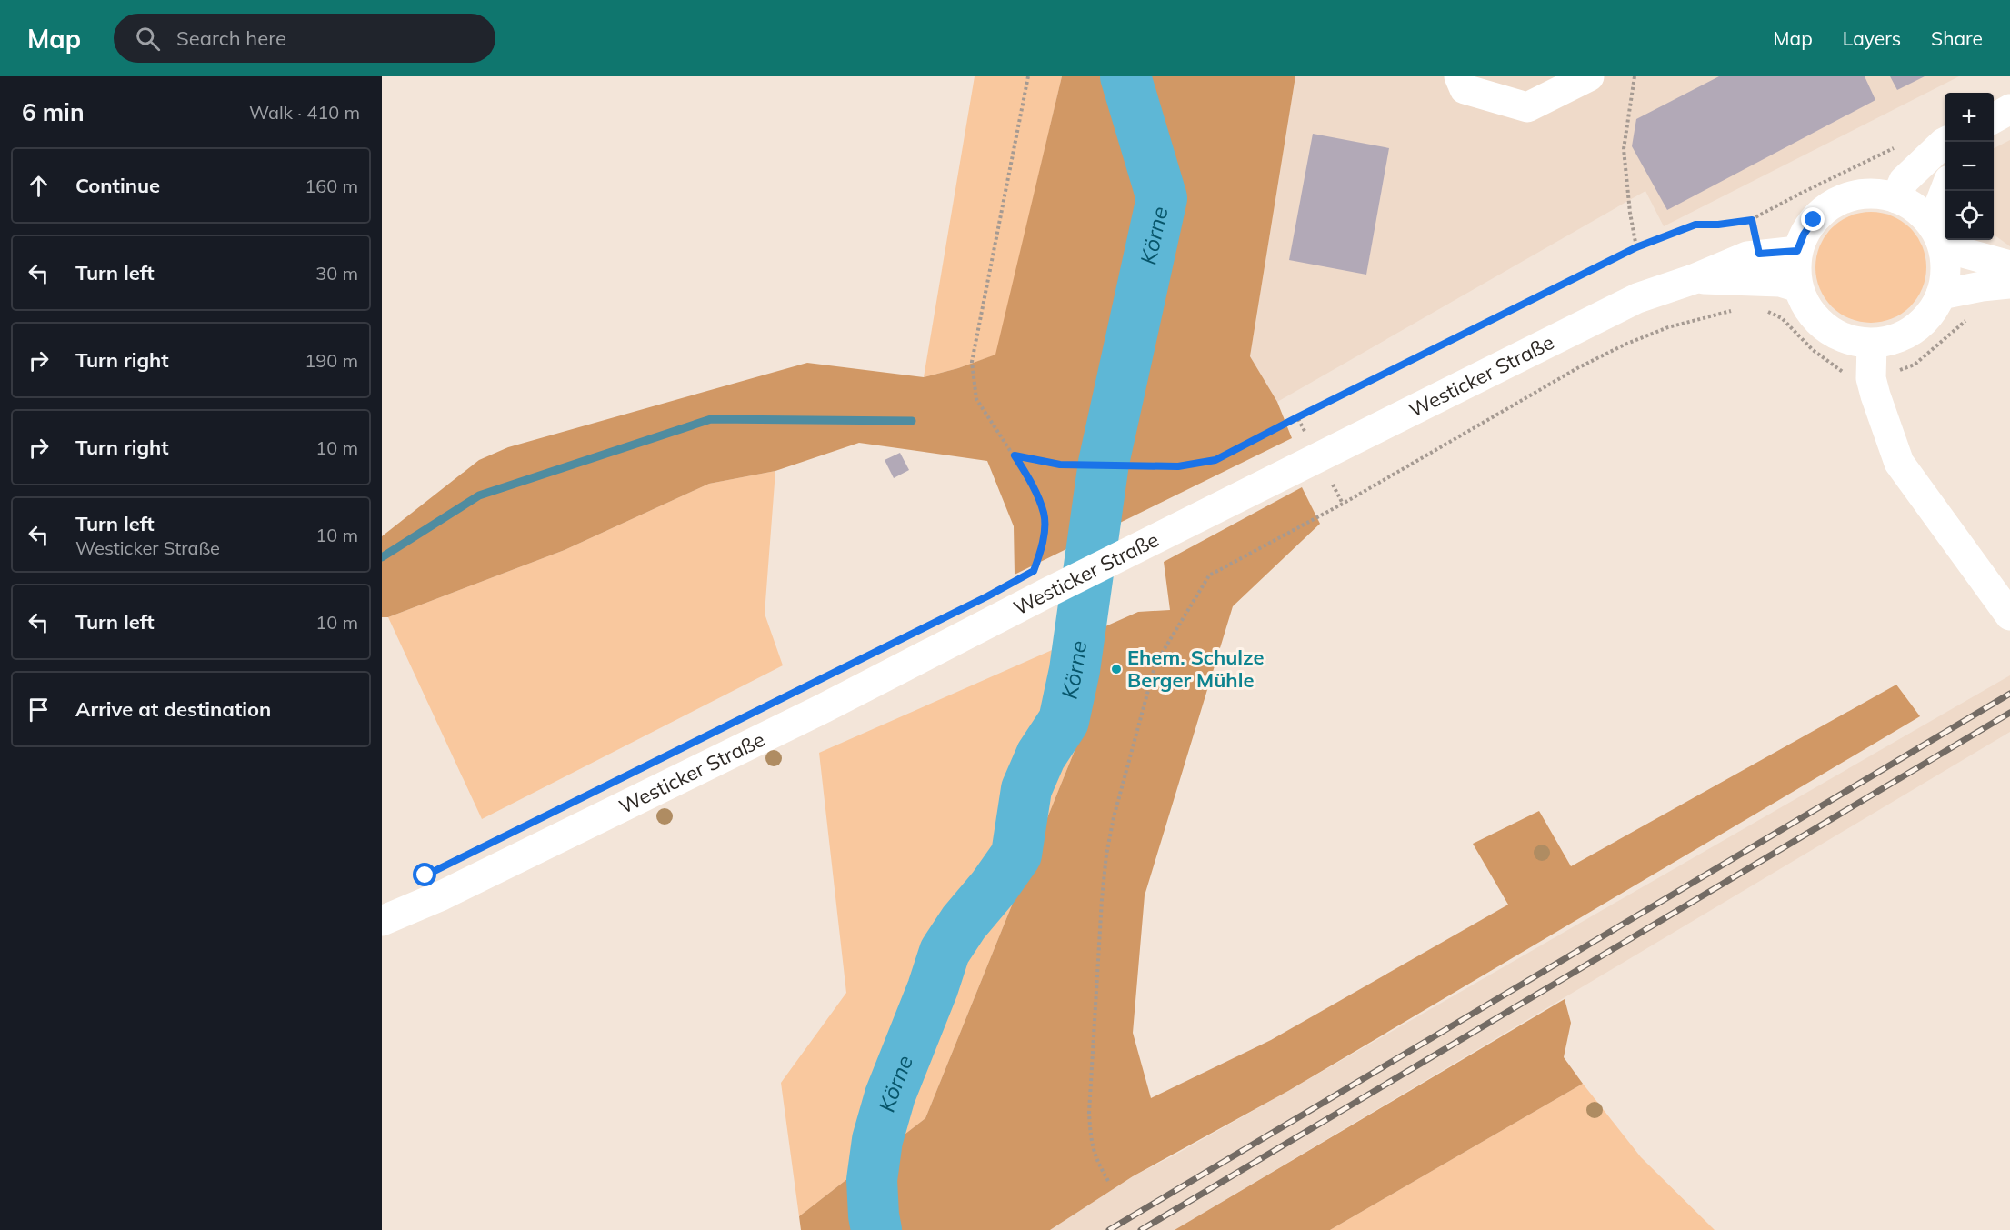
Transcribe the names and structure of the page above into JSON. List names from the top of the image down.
{
  "streets": {
    "street": ["Westicker Straße"]
  },
  "water": ["Körne"],
  "places": ["Ehem. Schulze Berger Mühle"],
  "page": {
    "header": "Map",
    "search": "Search here",
    "nav": ["Map", "Layers", "Share"],
    "heading": ["6 min", "Walk · 410 m"],
    "map_buttons": ["+", "−"],
    "list": [
      ["Continue", "160 m"],
      ["Turn left", "30 m"],
      ["Turn right", "190 m"],
      ["Turn right", "10 m"],
      ["Turn left", "Westicker Straße", "10 m"],
      ["Turn left", "10 m"],
      "Arrive at destination"
    ]
  }
}
